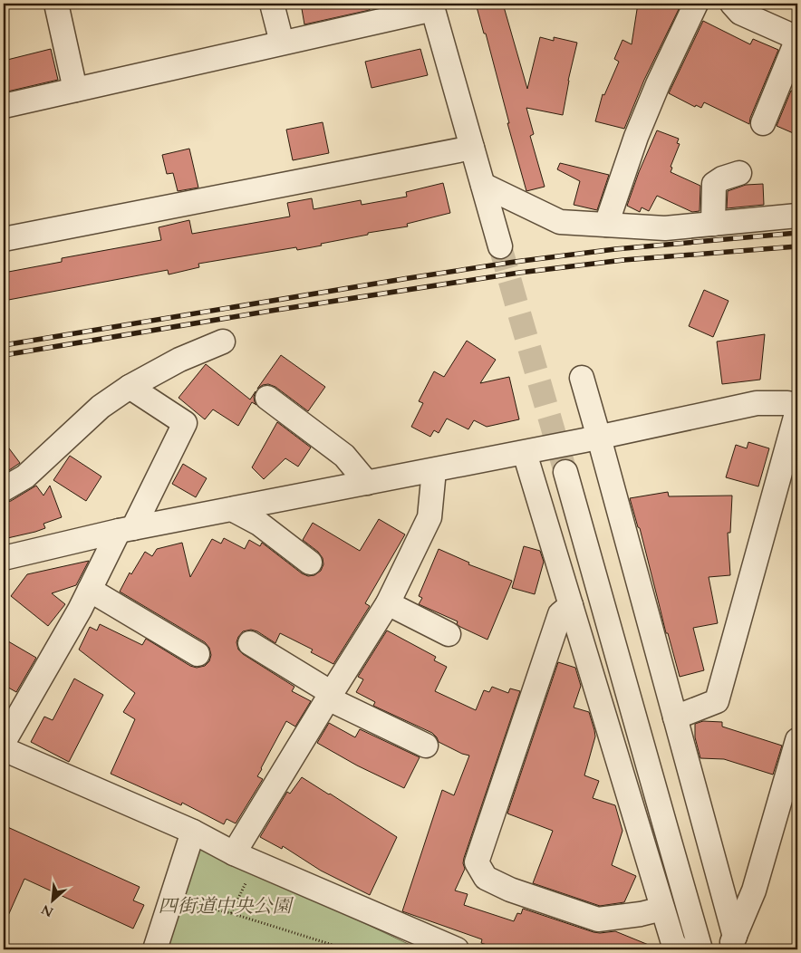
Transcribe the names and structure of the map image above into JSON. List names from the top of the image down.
{
  "parks": ["四街道中央公園"],
  "north": "bottom left"
}
